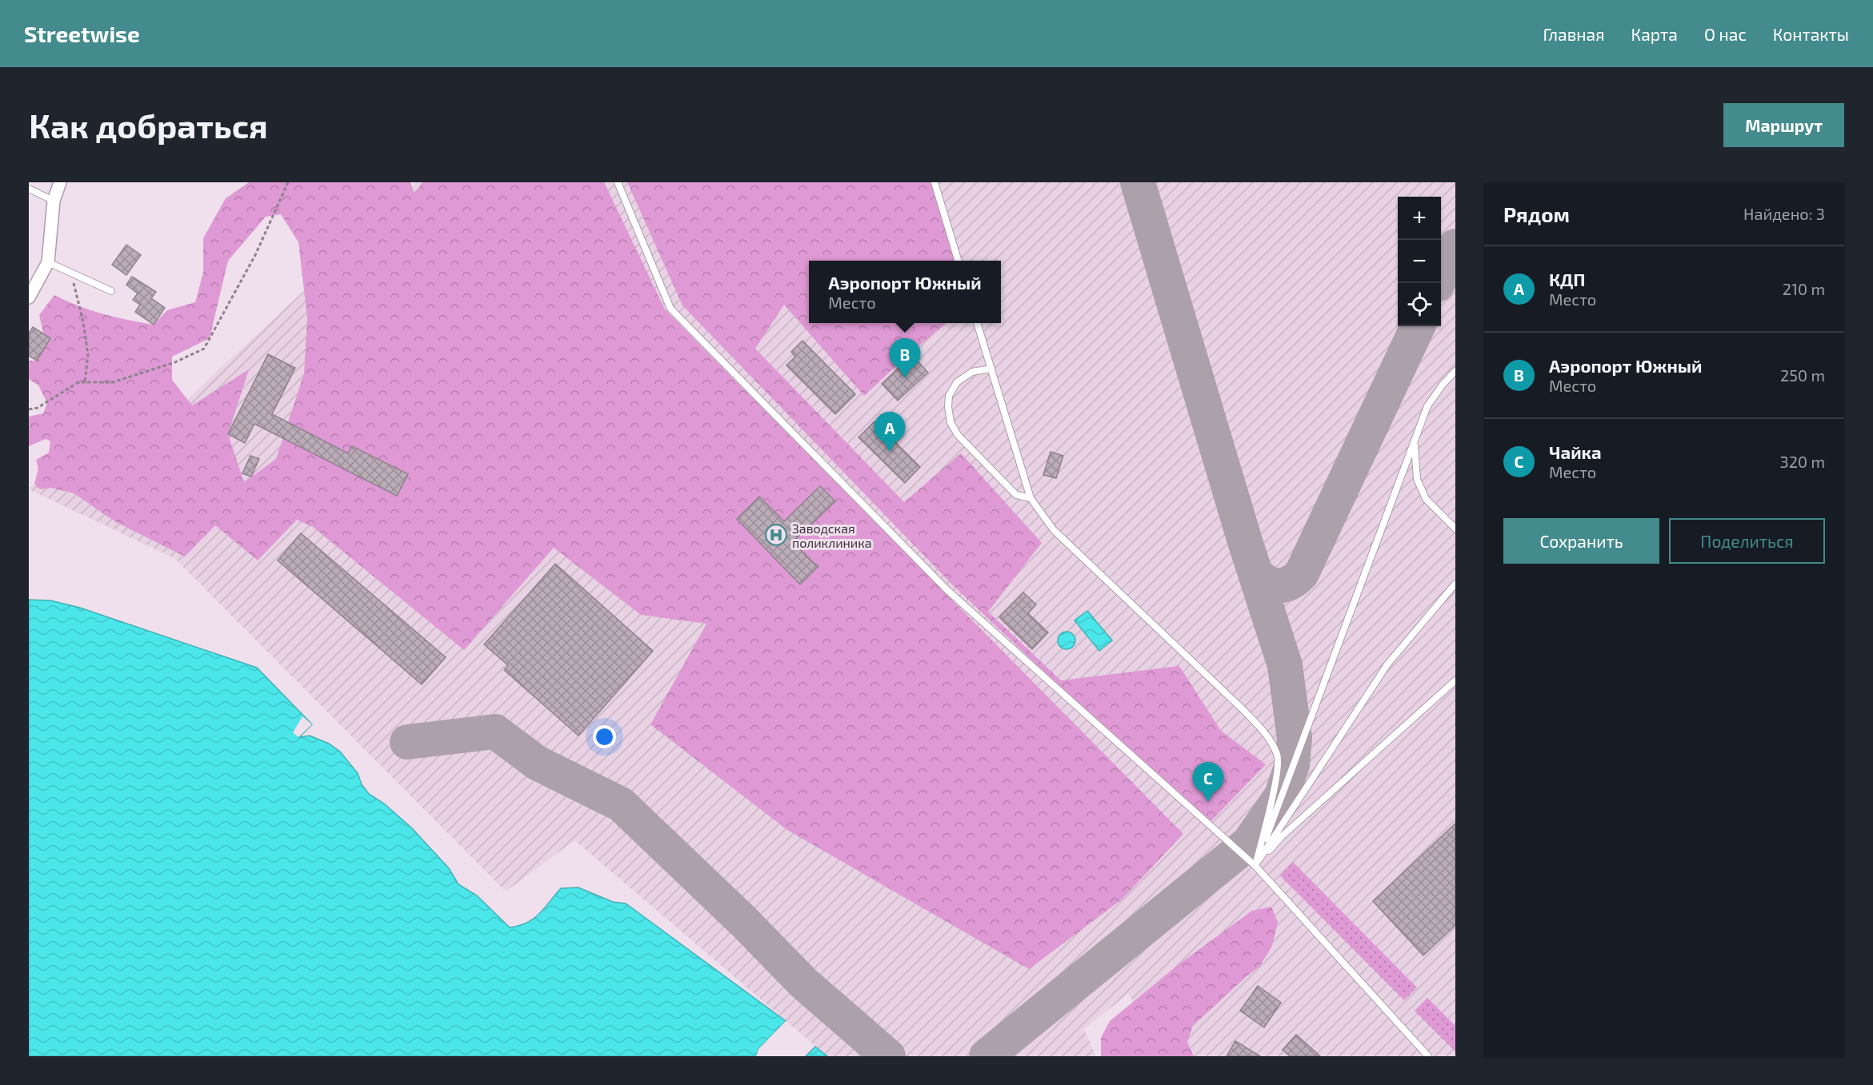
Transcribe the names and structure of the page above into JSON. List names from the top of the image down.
{
  "places": {
    "hospital": ["Заводская поликлиника"]
  },
  "page": {
    "header": "Streetwise",
    "nav": [
      "Главная",
      "Карта",
      "О нас",
      "Контакты"
    ],
    "buttons": [
      "Маршрут",
      ["Сохранить", "Поделиться"]
    ],
    "title": "Как добраться",
    "heading": ["Рядом", "Найдено: 3"],
    "map_buttons": ["+", "−"],
    "list": [
      {
        "mark": "A",
        "name": "КДП",
        "note": "Место",
        "value": "210 m"
      },
      {
        "mark": "B",
        "name": "Аэропорт Южный",
        "note": "Место",
        "value": "250 m"
      },
      {
        "mark": "C",
        "name": "Чайка",
        "note": "Место",
        "value": "320 m"
      }
    ],
    "popup": ["Аэропорт Южный", "Место"],
    "pins": ["B", "A", "C"]
  }
}
